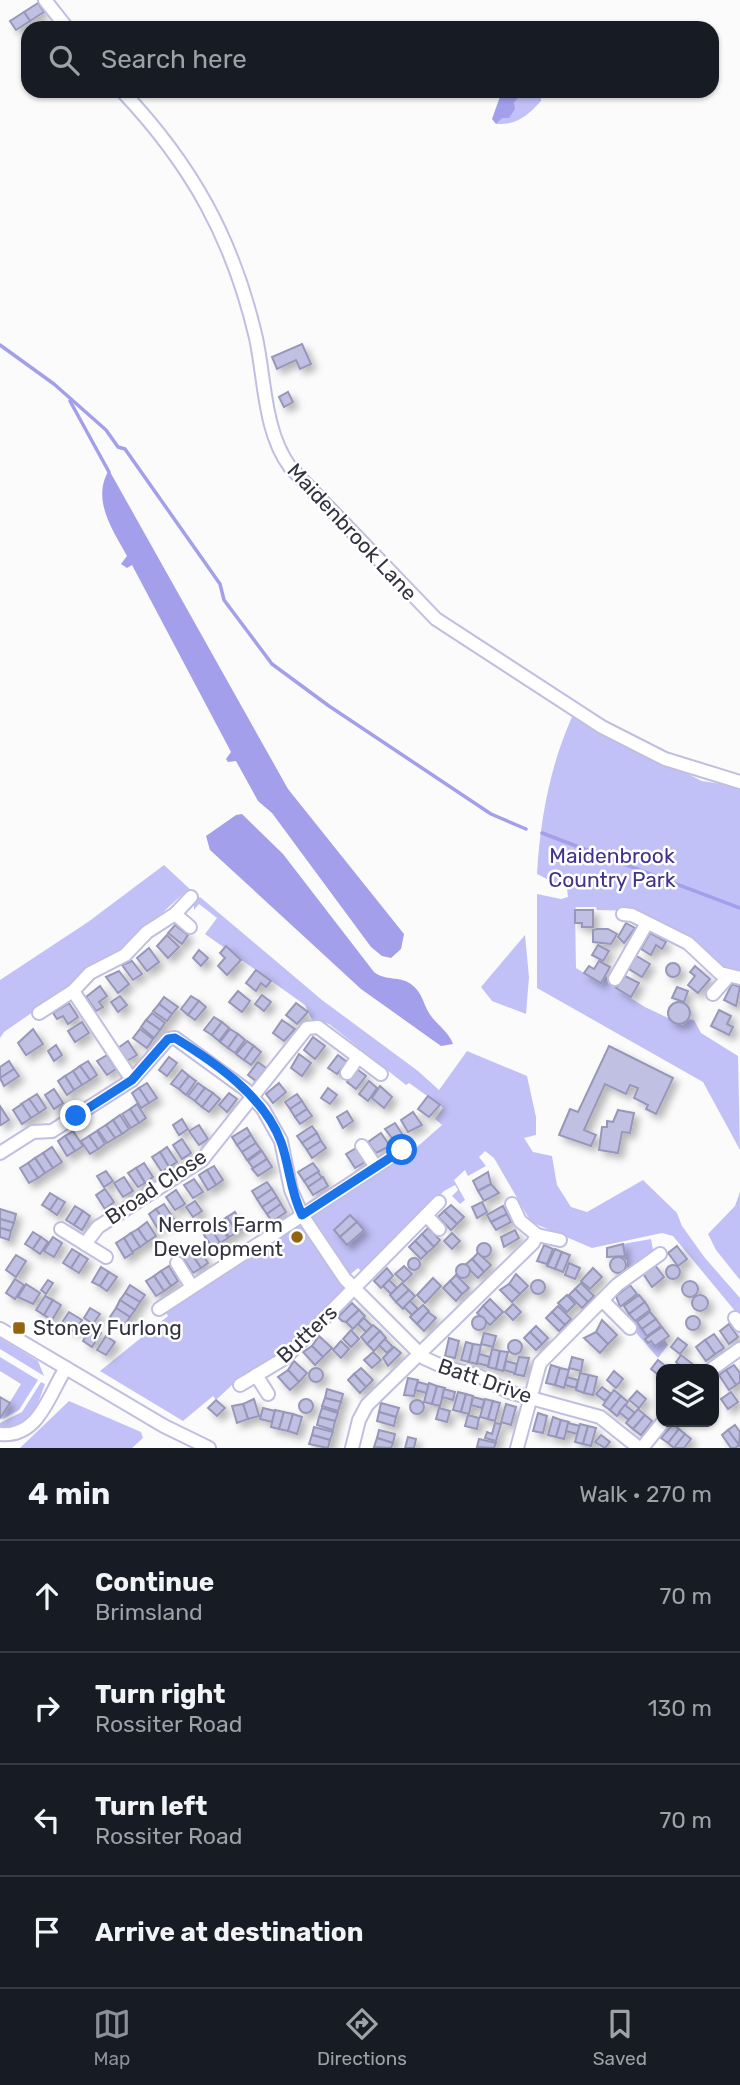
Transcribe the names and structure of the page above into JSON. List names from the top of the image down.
{
  "streets": {
    "street": [
      "Maidenbrook Lane",
      "Broad Close",
      "Butters",
      "Batt Drive"
    ]
  },
  "crossings": [
    ["Broad Close", "Batt Drive"],
    ["Butters", "Batt Drive"]
  ],
  "parks": ["Maidenbrook Country Park"],
  "places": {
    "other": ["Nerrols Farm Development"],
    "transit": ["Stoney Furlong"]
  },
  "page": {
    "search": "Search here",
    "heading": ["4 min", "Walk · 270 m"],
    "list": [
      ["Continue", "Brimsland", "70 m"],
      ["Turn right", "Rossiter Road", "130 m"],
      ["Turn left", "Rossiter Road", "70 m"],
      "Arrive at destination"
    ],
    "nav": ["Map", "Directions", "Saved"]
  }
}
